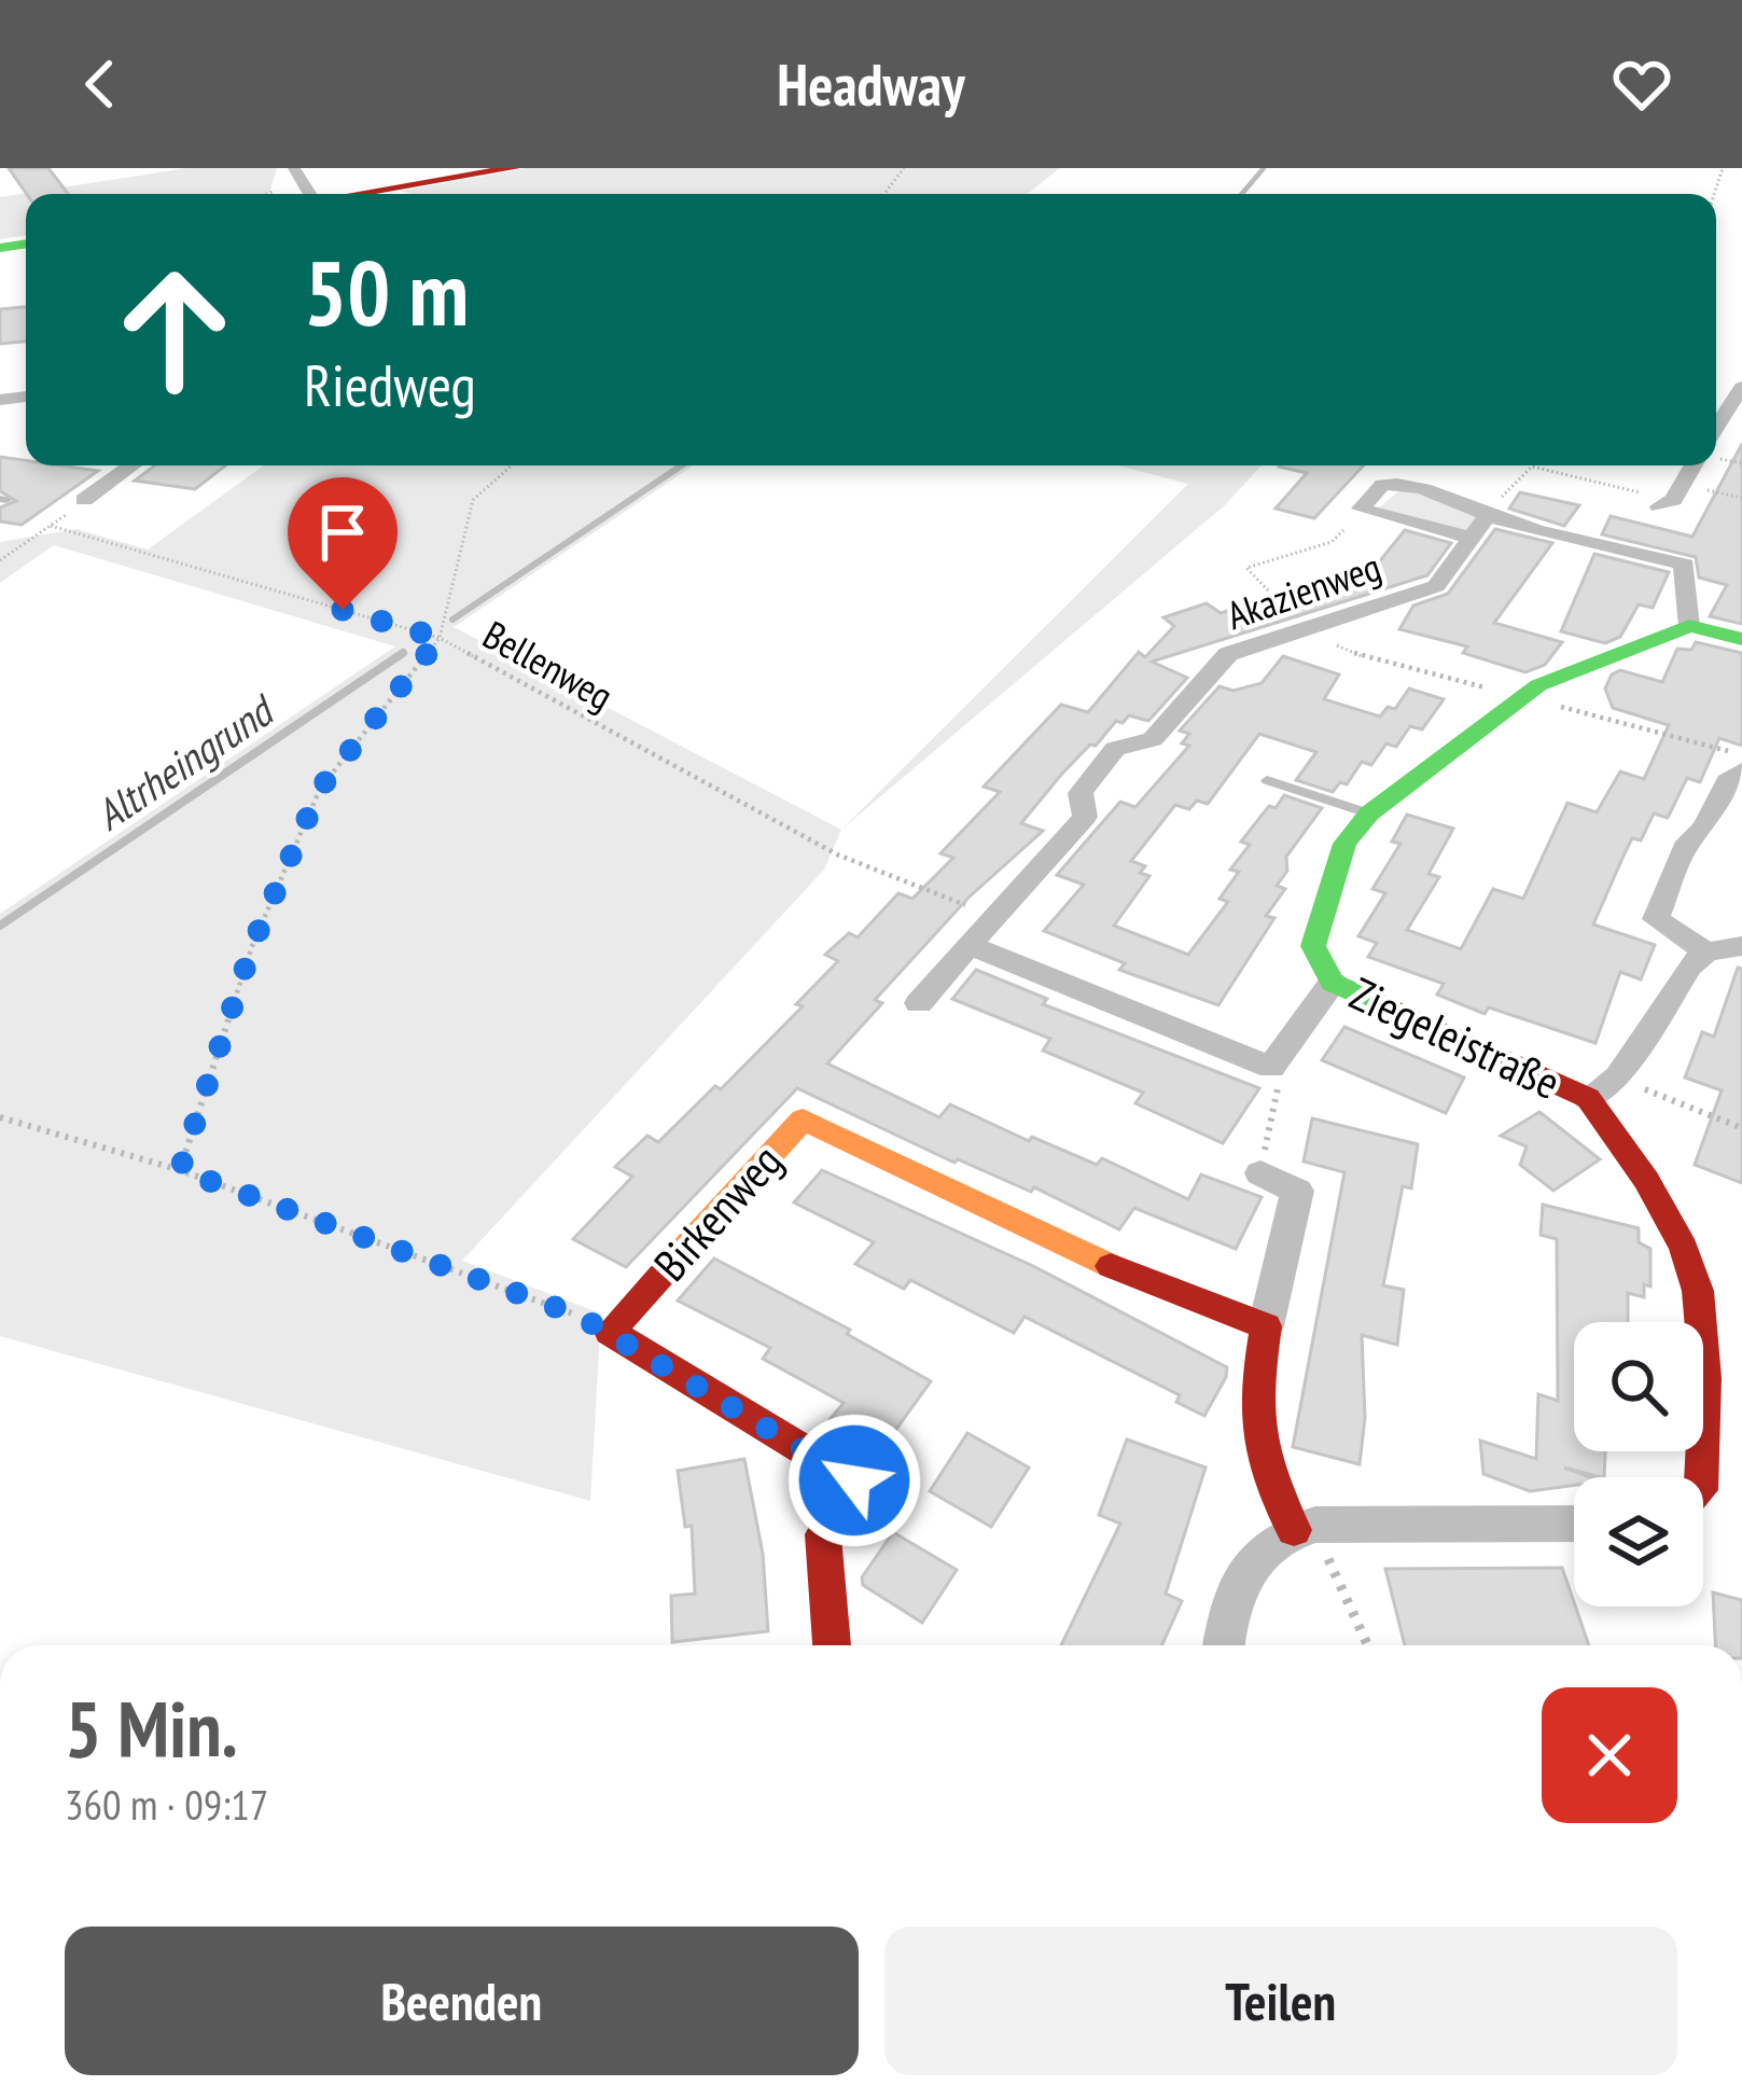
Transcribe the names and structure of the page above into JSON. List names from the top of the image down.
{
  "streets": {
    "street": ["Akazienweg", "Ziegeleistraße", "Birkenweg"],
    "path": ["Bellenweg"]
  },
  "crossings": [
    ["Akazienweg", "Bellenweg"],
    ["Akazienweg", "Ziegeleistraße"]
  ],
  "water": ["Altrheingrund"],
  "page": {
    "header": "Headway",
    "turn": ["50 m", "Riedweg"],
    "heading": ["5 Min.", "360 m · 09:17"],
    "buttons": ["Beenden", "Teilen"]
  }
}
